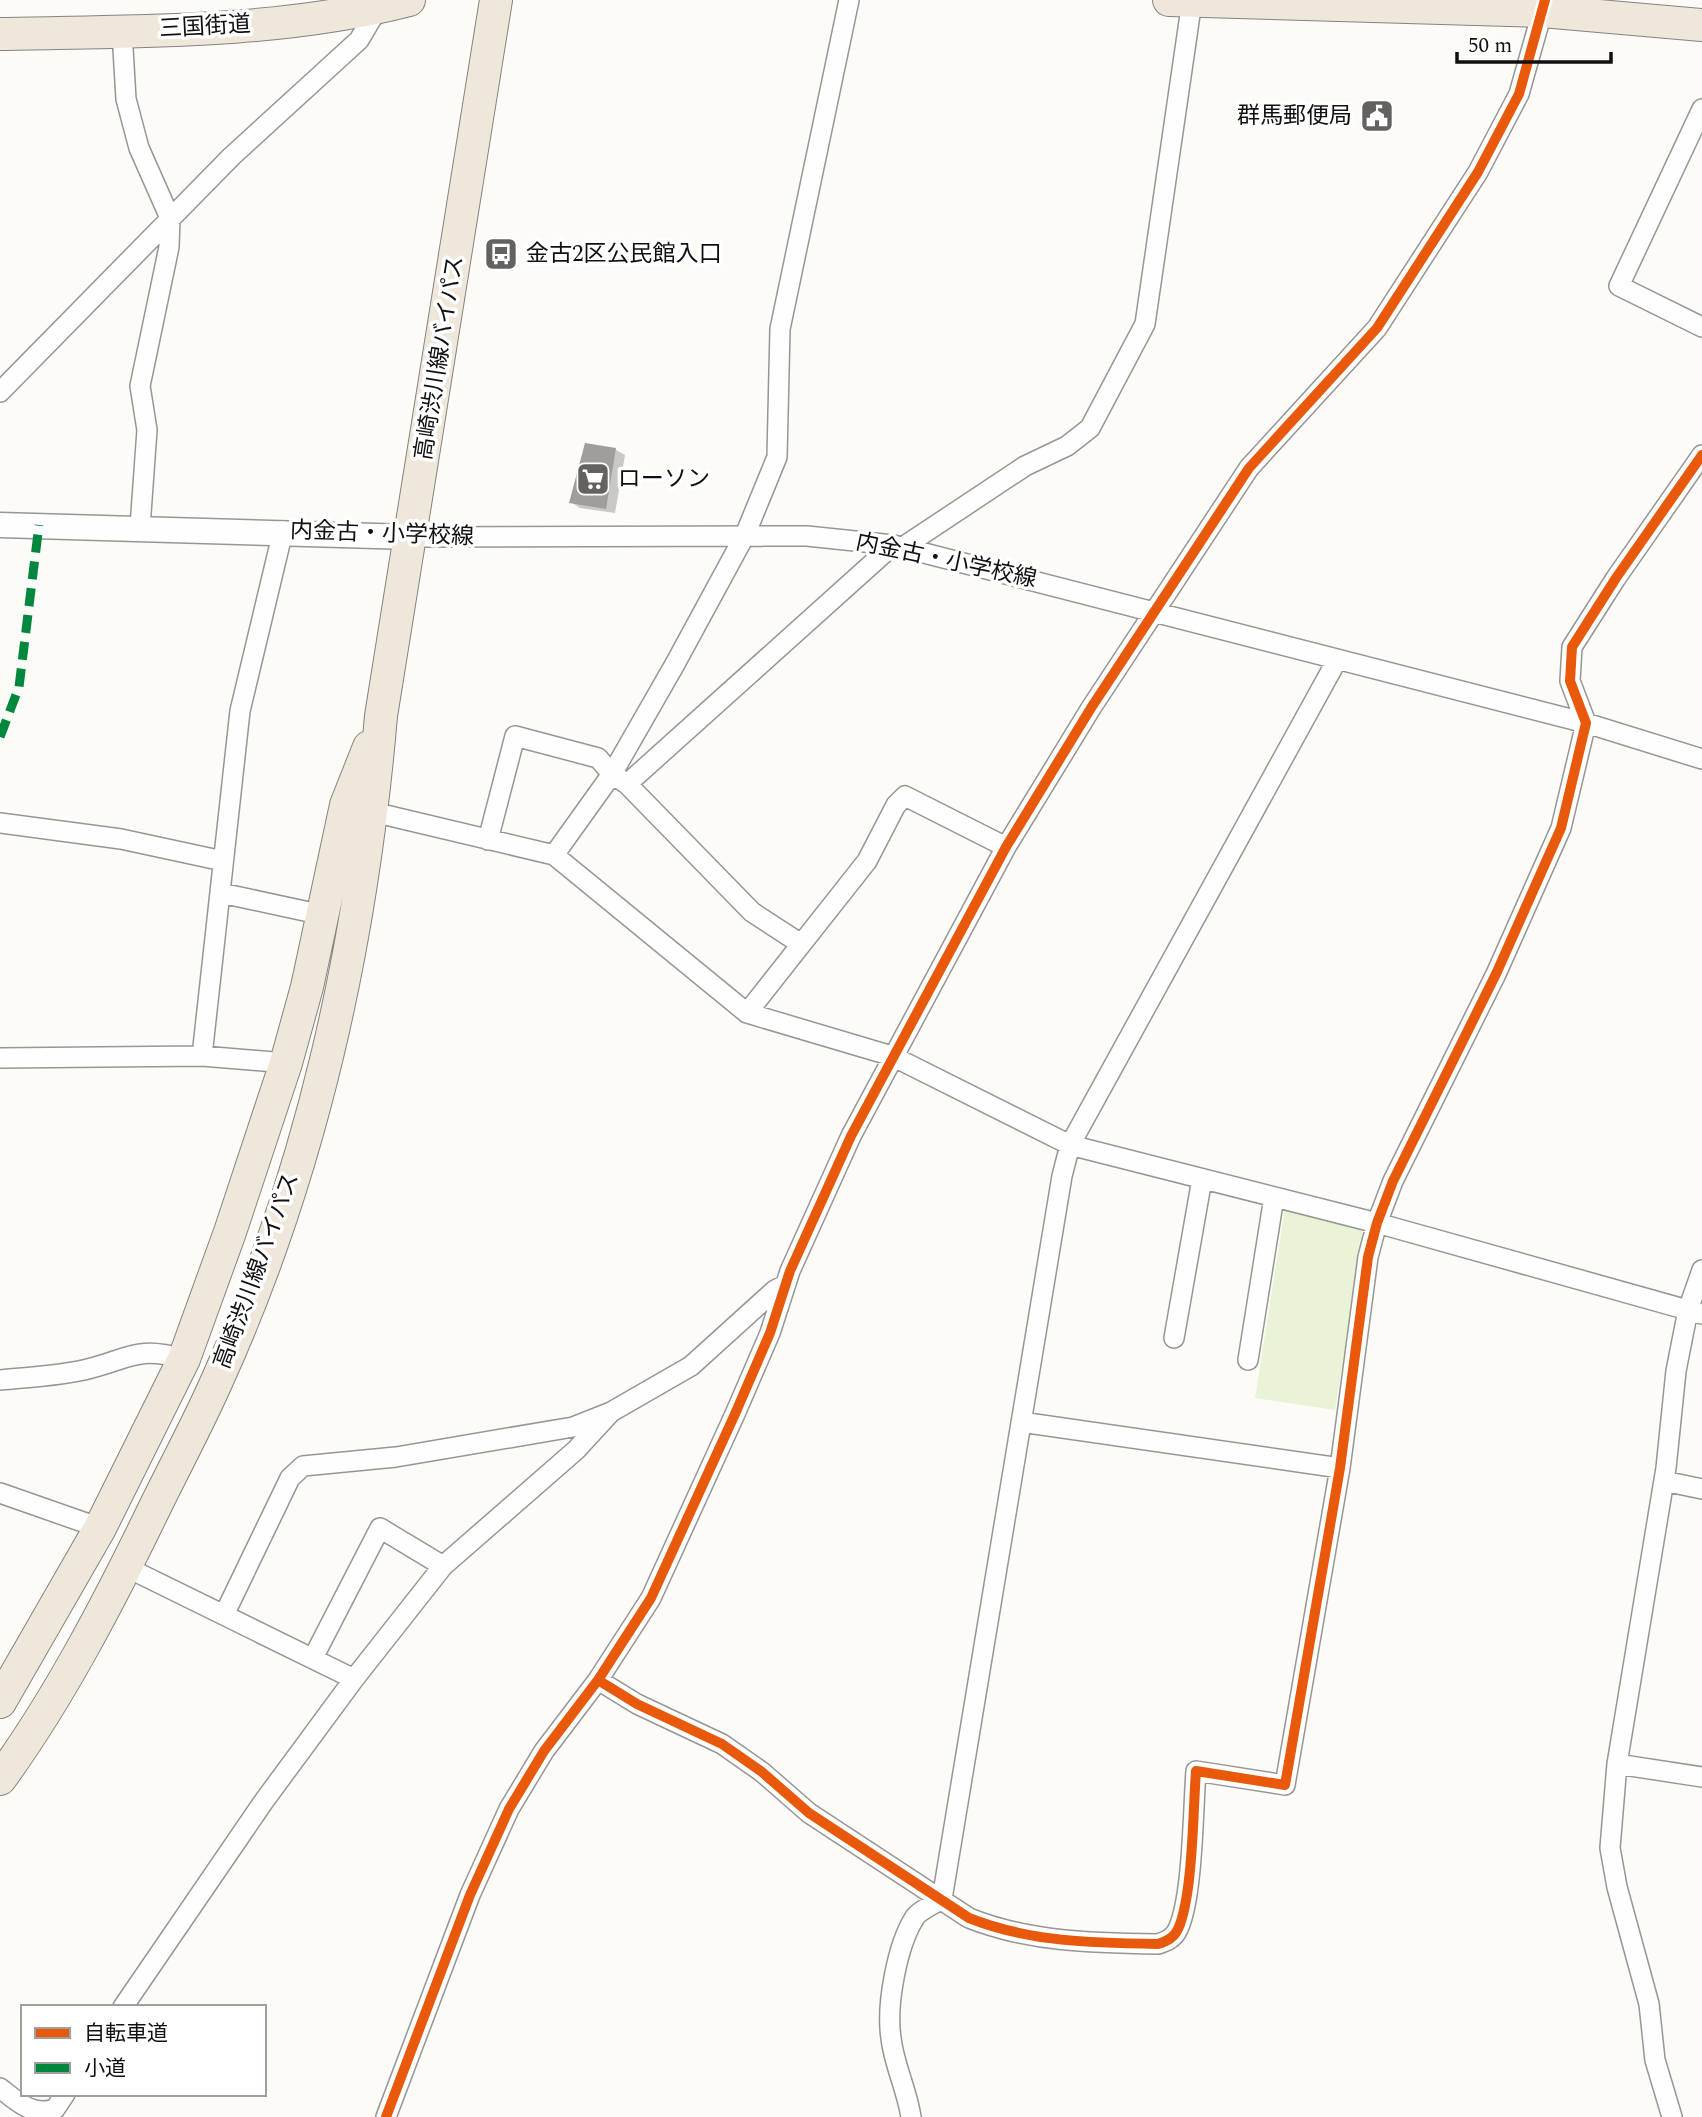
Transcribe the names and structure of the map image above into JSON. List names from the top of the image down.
{
  "streets": {
    "main road": ["三国街道", "高崎渋川線バイパス"],
    "street": ["内金古・小学校線"]
  },
  "crossings": [
    ["高崎渋川線バイパス", "内金古・小学校線"]
  ],
  "places": {
    "public building": ["群馬郵便局"],
    "bus stop": ["金古2区公民館入口"],
    "supermarket": ["ローソン"]
  },
  "legend": ["自転車道", "小道"],
  "scale_bar": "50 m"
}
